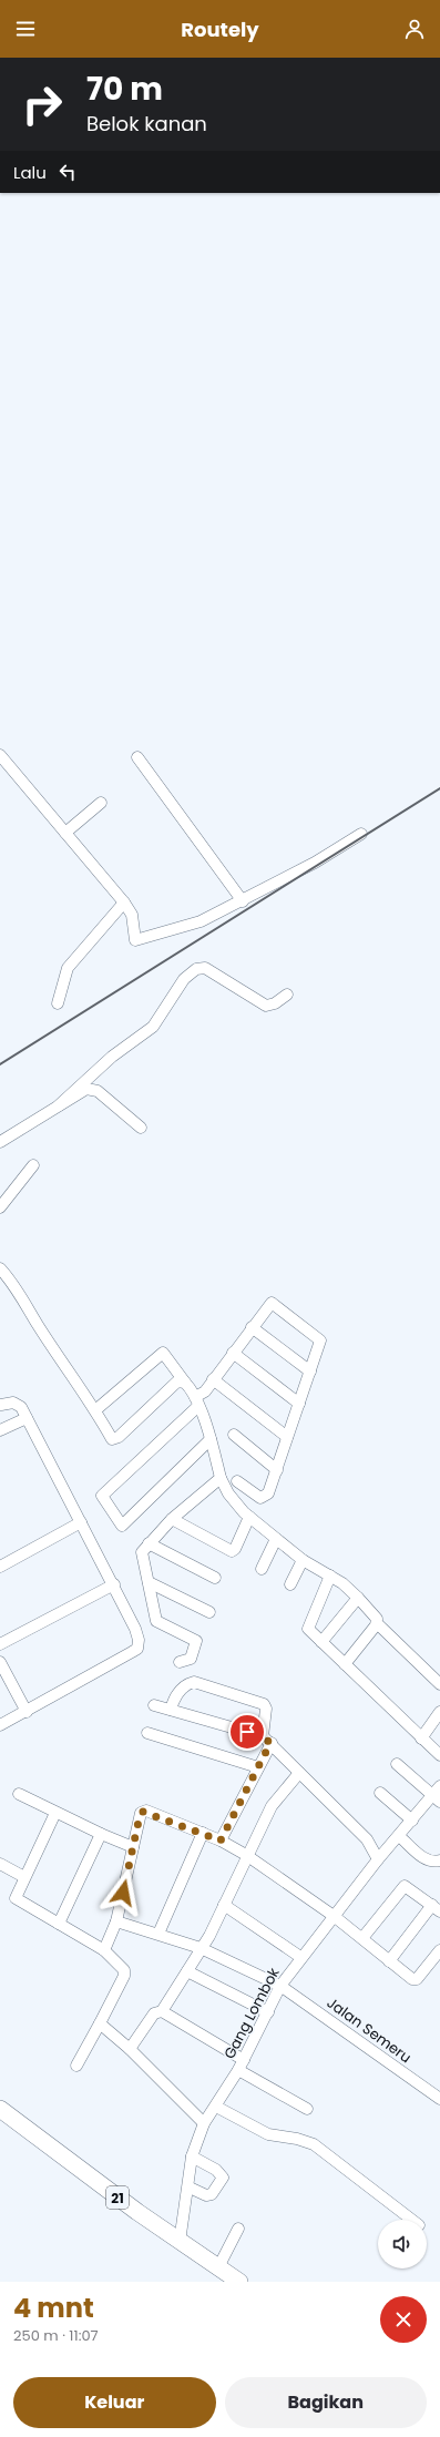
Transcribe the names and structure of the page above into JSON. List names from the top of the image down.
{
  "streets": {
    "highway": ["21"],
    "street": ["Gang Lombok", "Jalan Semeru"]
  },
  "crossings": [
    ["Gang Lombok", "Jalan Semeru"],
    ["Gang Lombok", "21"]
  ],
  "page": {
    "header": "Routely",
    "turn": ["70 m", "Belok kanan"],
    "then": "Lalu",
    "heading": ["4 mnt", "250 m · 11:07"],
    "buttons": ["Keluar", "Bagikan"]
  }
}
